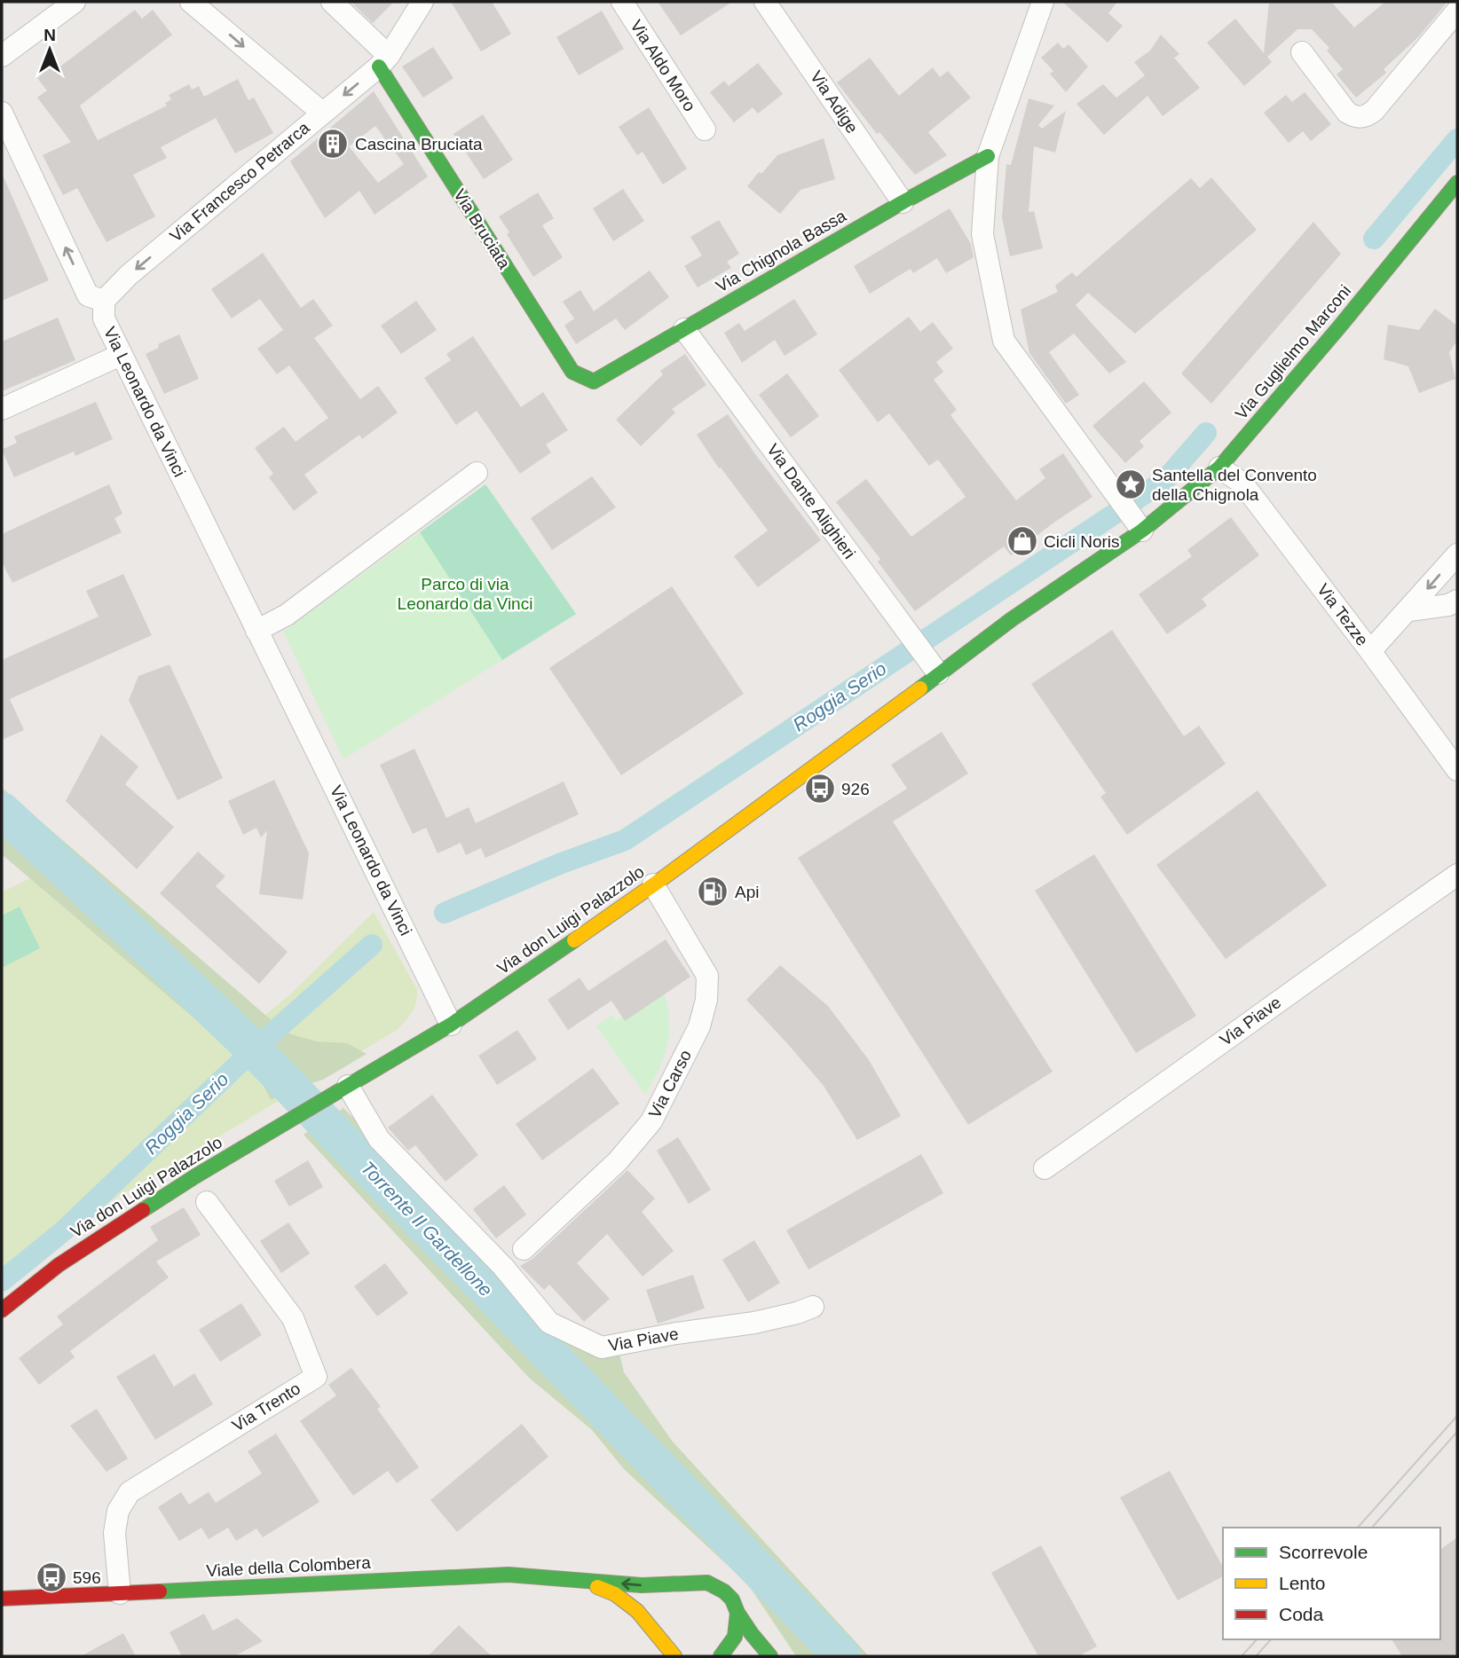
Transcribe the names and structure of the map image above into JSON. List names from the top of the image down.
{
  "streets": {
    "street": [
      "Via Aldo Moro",
      "Via Adige",
      "Via Francesco Petrarca",
      "Via Bruciata",
      "Via Chignola Bassa",
      "Via Guglielmo Marconi",
      "Via Leonardo da Vinci",
      "Via Dante Alighieri",
      "Via Tezze",
      "Via don Luigi Palazzolo",
      "Via Piave",
      "Via Carso",
      "Via Trento",
      "Viale della Colombera"
    ]
  },
  "crossings": [
    ["Via Adige", "Via Chignola Bassa"],
    ["Via Francesco Petrarca", "Via Bruciata"],
    ["Via Francesco Petrarca", "Via Leonardo da Vinci"],
    ["Via Bruciata", "Via Chignola Bassa"],
    ["Via Chignola Bassa", "Via Dante Alighieri"],
    ["Via Guglielmo Marconi", "Via Tezze"],
    ["Via Guglielmo Marconi", "Via don Luigi Palazzolo"],
    ["Via Leonardo da Vinci", "Via don Luigi Palazzolo"],
    ["Via Dante Alighieri", "Via don Luigi Palazzolo"],
    ["Via don Luigi Palazzolo", "Via Piave"],
    ["Via don Luigi Palazzolo", "Via Carso"],
    ["Via Trento", "Viale della Colombera"]
  ],
  "one_way": ["Via Francesco Petrarca"],
  "water": ["Roggia Serio", "Torrente Il Gardellone"],
  "parks": ["Parco di via Leonardo da Vinci"],
  "places": {
    "building": ["Cascina Bruciata"],
    "place": ["Santella del Convento della Chignola"],
    "shop": ["Cicli Noris"],
    "bus stop": ["926", "596"],
    "fuel station": ["Api"]
  },
  "legend": ["Scorrevole", "Lento", "Coda"],
  "north": "top"
}
